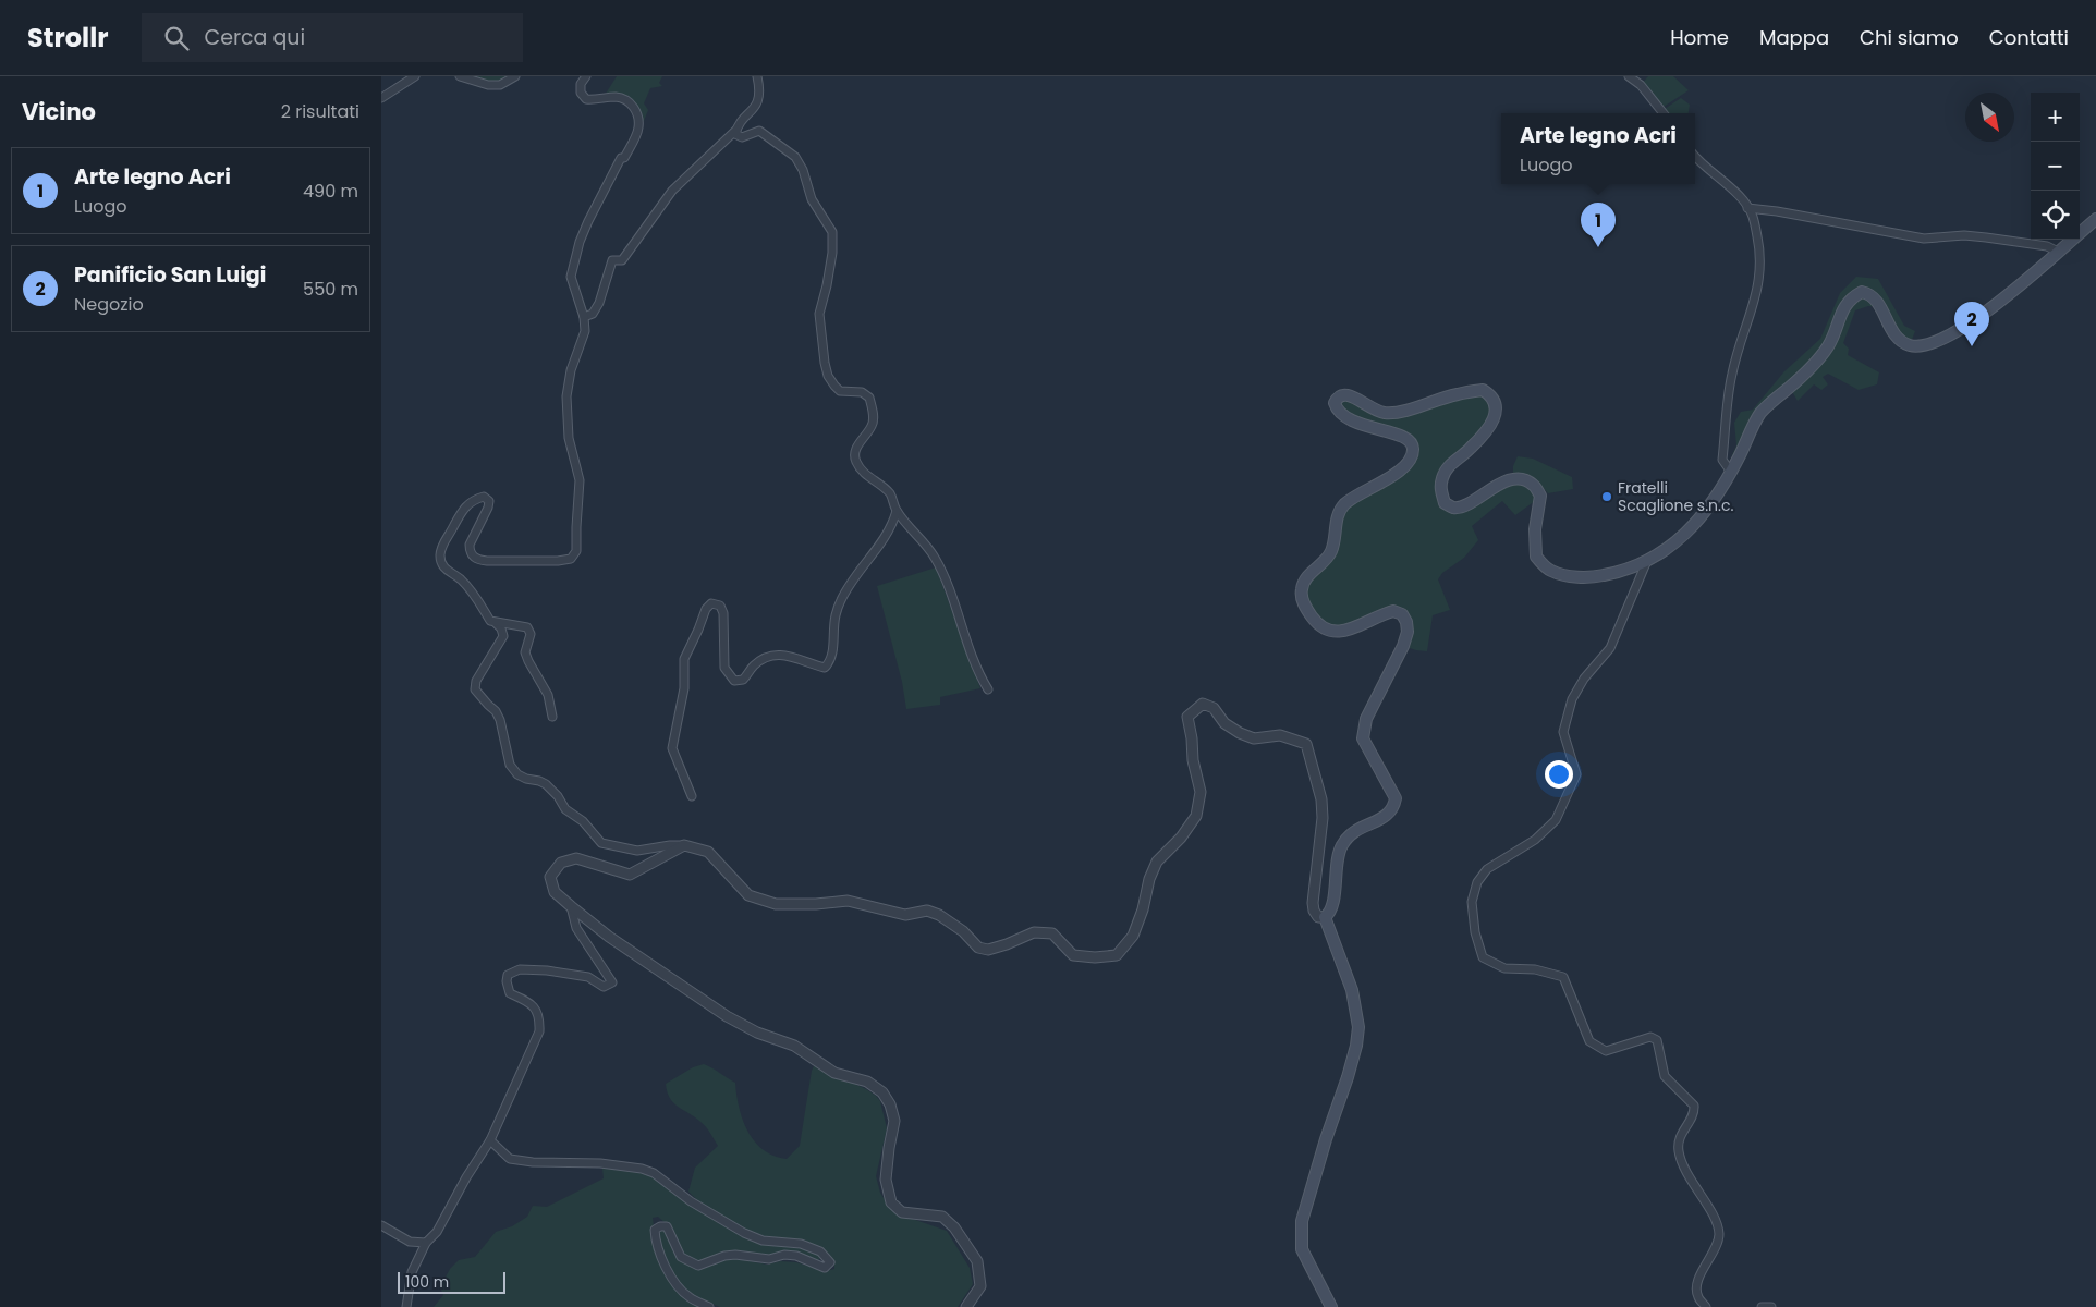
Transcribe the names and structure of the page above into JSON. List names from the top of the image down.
{
  "places": ["Fratelli Scaglione s.n.c."],
  "scale_bar": "100 m",
  "north": "bottom right",
  "page": {
    "header": "Strollr",
    "search": "Cerca qui",
    "nav": [
      "Home",
      "Mappa",
      "Chi siamo",
      "Contatti"
    ],
    "heading": ["Vicino", "2 risultati"],
    "map_buttons": ["+", "−"],
    "popup": ["Arte legno Acri", "Luogo"],
    "list": [
      {
        "mark": "1",
        "name": "Arte legno Acri",
        "note": "Luogo",
        "value": "490 m"
      },
      {
        "mark": "2",
        "name": "Panificio San Luigi",
        "note": "Negozio",
        "value": "550 m"
      }
    ],
    "pins": ["1", "2"],
    "scale": "100 m"
  }
}
